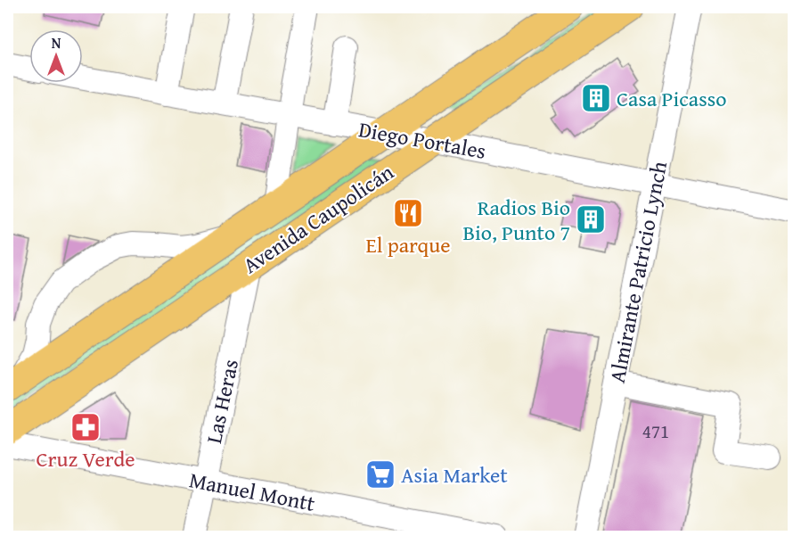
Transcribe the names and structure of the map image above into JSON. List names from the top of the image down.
{
  "streets": {
    "main road": ["Avenida Caupolicán"],
    "street": [
      "Diego Portales",
      "Almirante Patricio Lynch",
      "Las Heras",
      "Manuel Montt"
    ]
  },
  "crossings": [
    ["Diego Portales", "Avenida Caupolicán"],
    ["Diego Portales", "Almirante Patricio Lynch"],
    ["Avenida Caupolicán", "Las Heras"],
    ["Las Heras", "Manuel Montt"]
  ],
  "places": {
    "building": ["Casa Picasso", "Radios Bio Bio, Punto 7"],
    "restaurant": ["El parque"],
    "pharmacy": ["Cruz Verde"],
    "supermarket": ["Asia Market"]
  },
  "house_numbers": ["471"],
  "north": "top"
}
